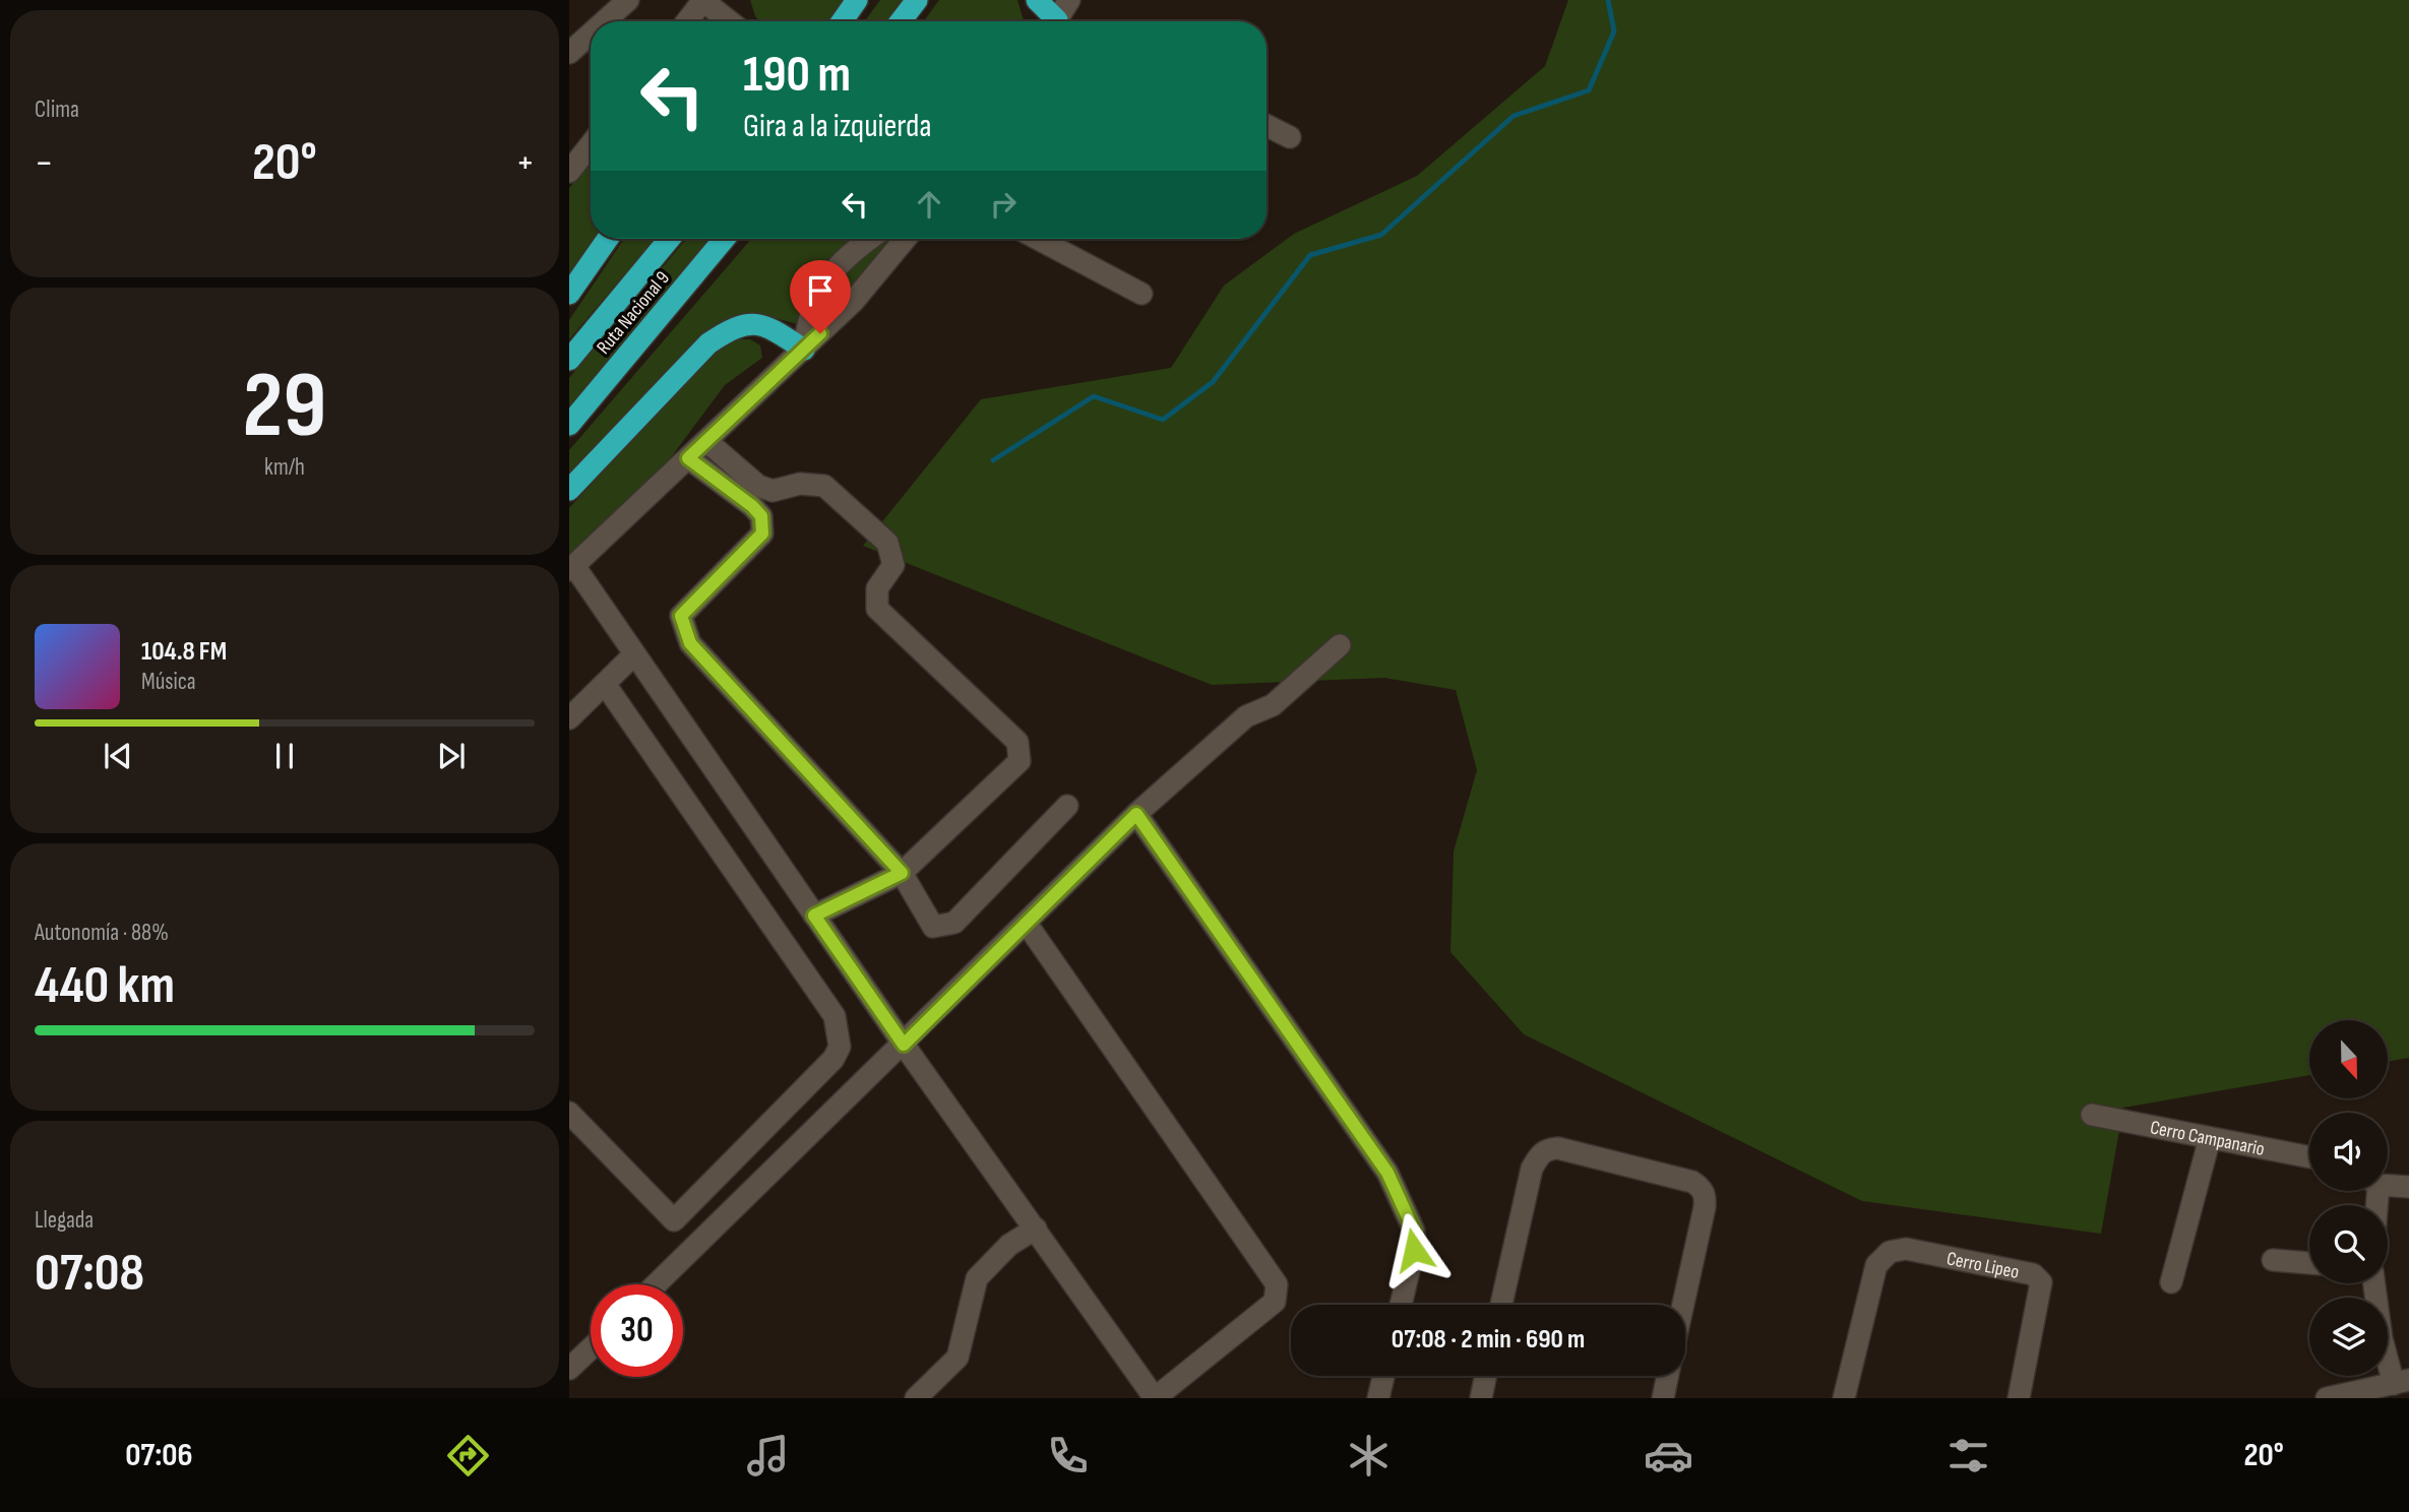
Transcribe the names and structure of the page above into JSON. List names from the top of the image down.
{
  "streets": {
    "highway": ["Ruta Nacional 9"],
    "street": ["Cerro Campanario", "Cerro Lipeo"]
  },
  "north": "bottom",
  "page": {
    "tile": [
      "Clima",
      ["29", "km/h"],
      ["Autonomía · 88%", "440 km"],
      ["Llegada", "07:08"]
    ],
    "turn": ["190 m", "Gira a la izquierda"],
    "heat": ["−", "20°", "+"],
    "song": ["104.8 FM", "Música"],
    "limit": "30",
    "trip": "07:08 · 2 min · 690 m",
    "tabs": ["07:06", "20°"]
  }
}
